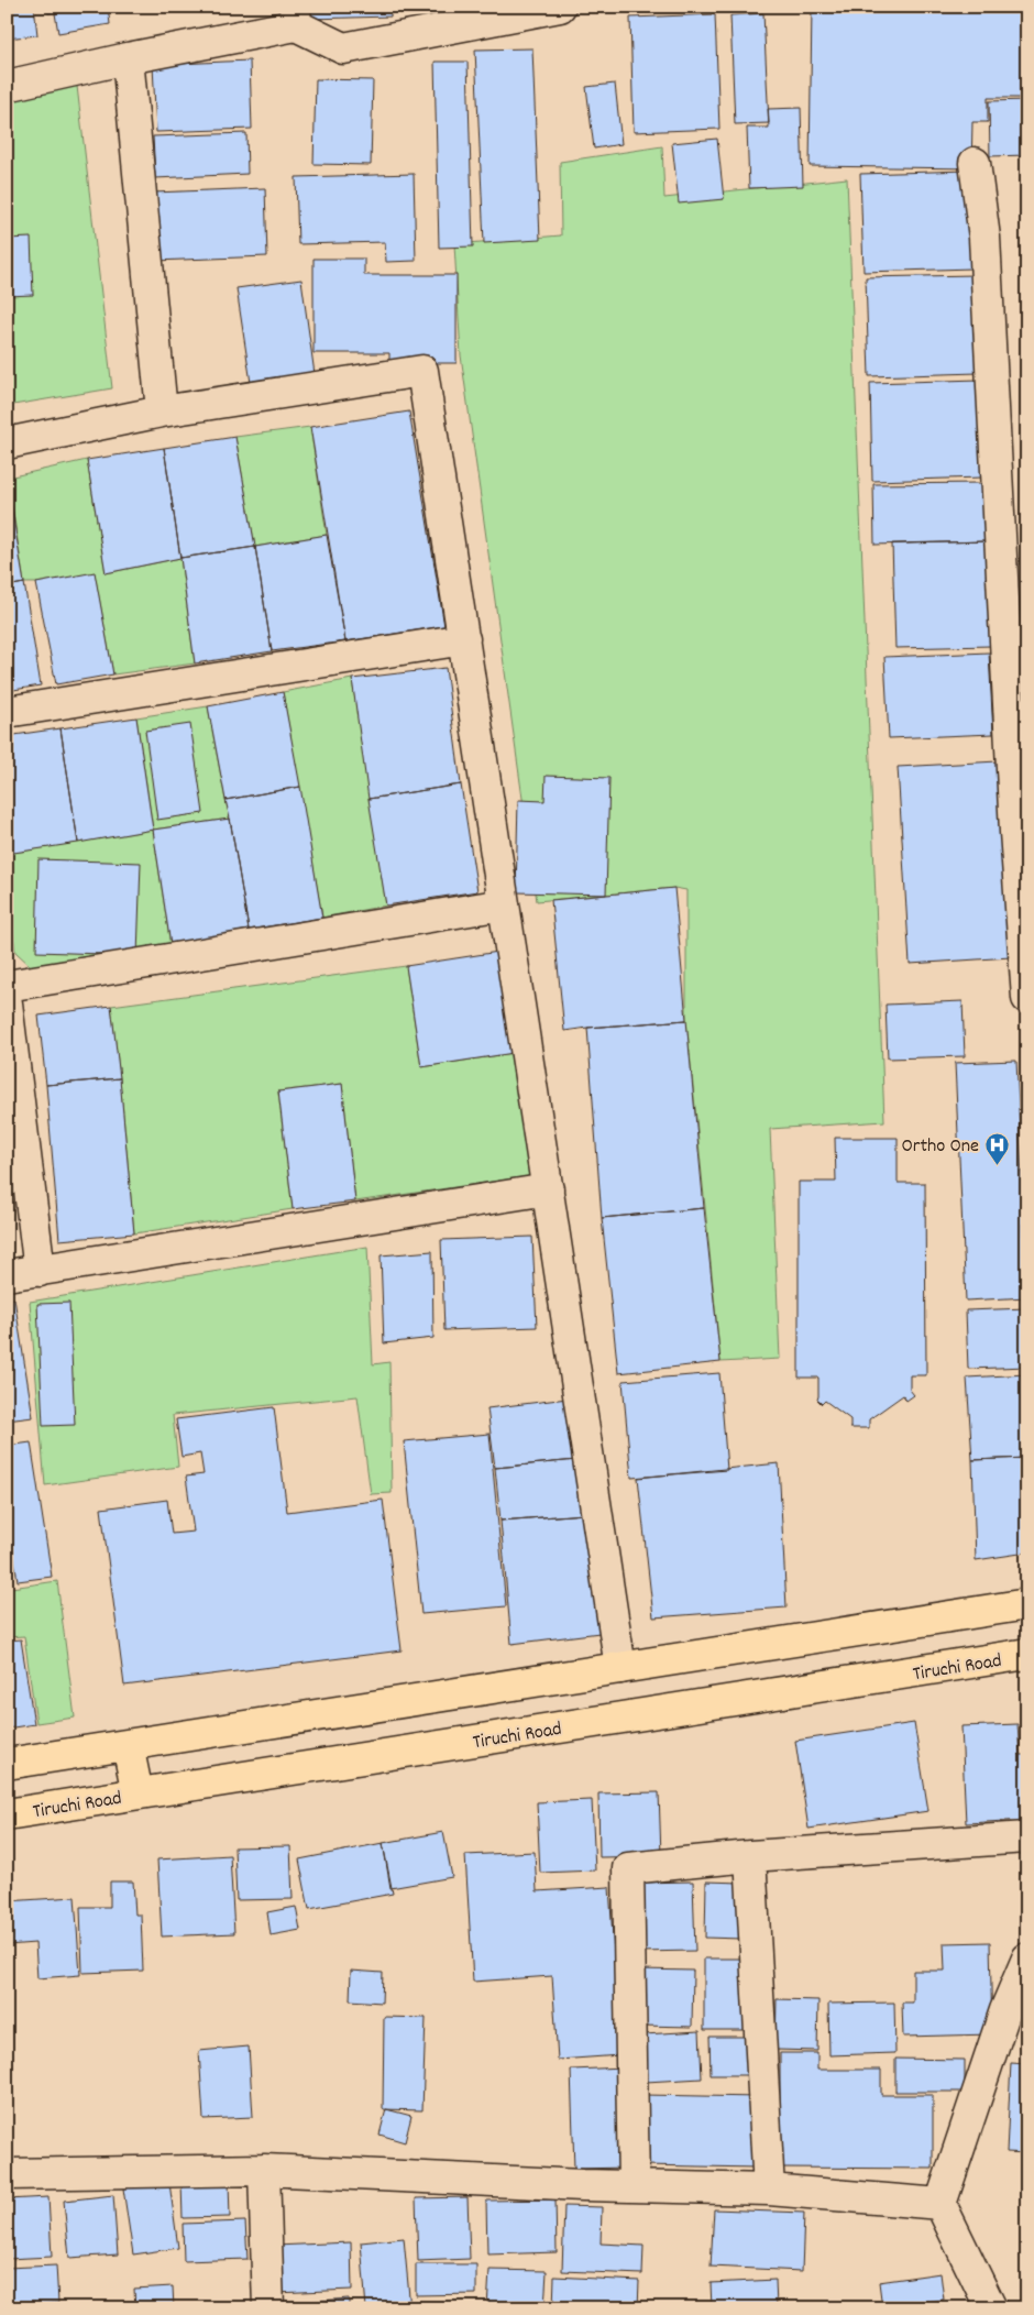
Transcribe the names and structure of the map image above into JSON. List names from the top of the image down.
{
  "streets": {
    "highway": ["Tiruchi Road"]
  },
  "places": {
    "hospital": ["Ortho One"]
  }
}
